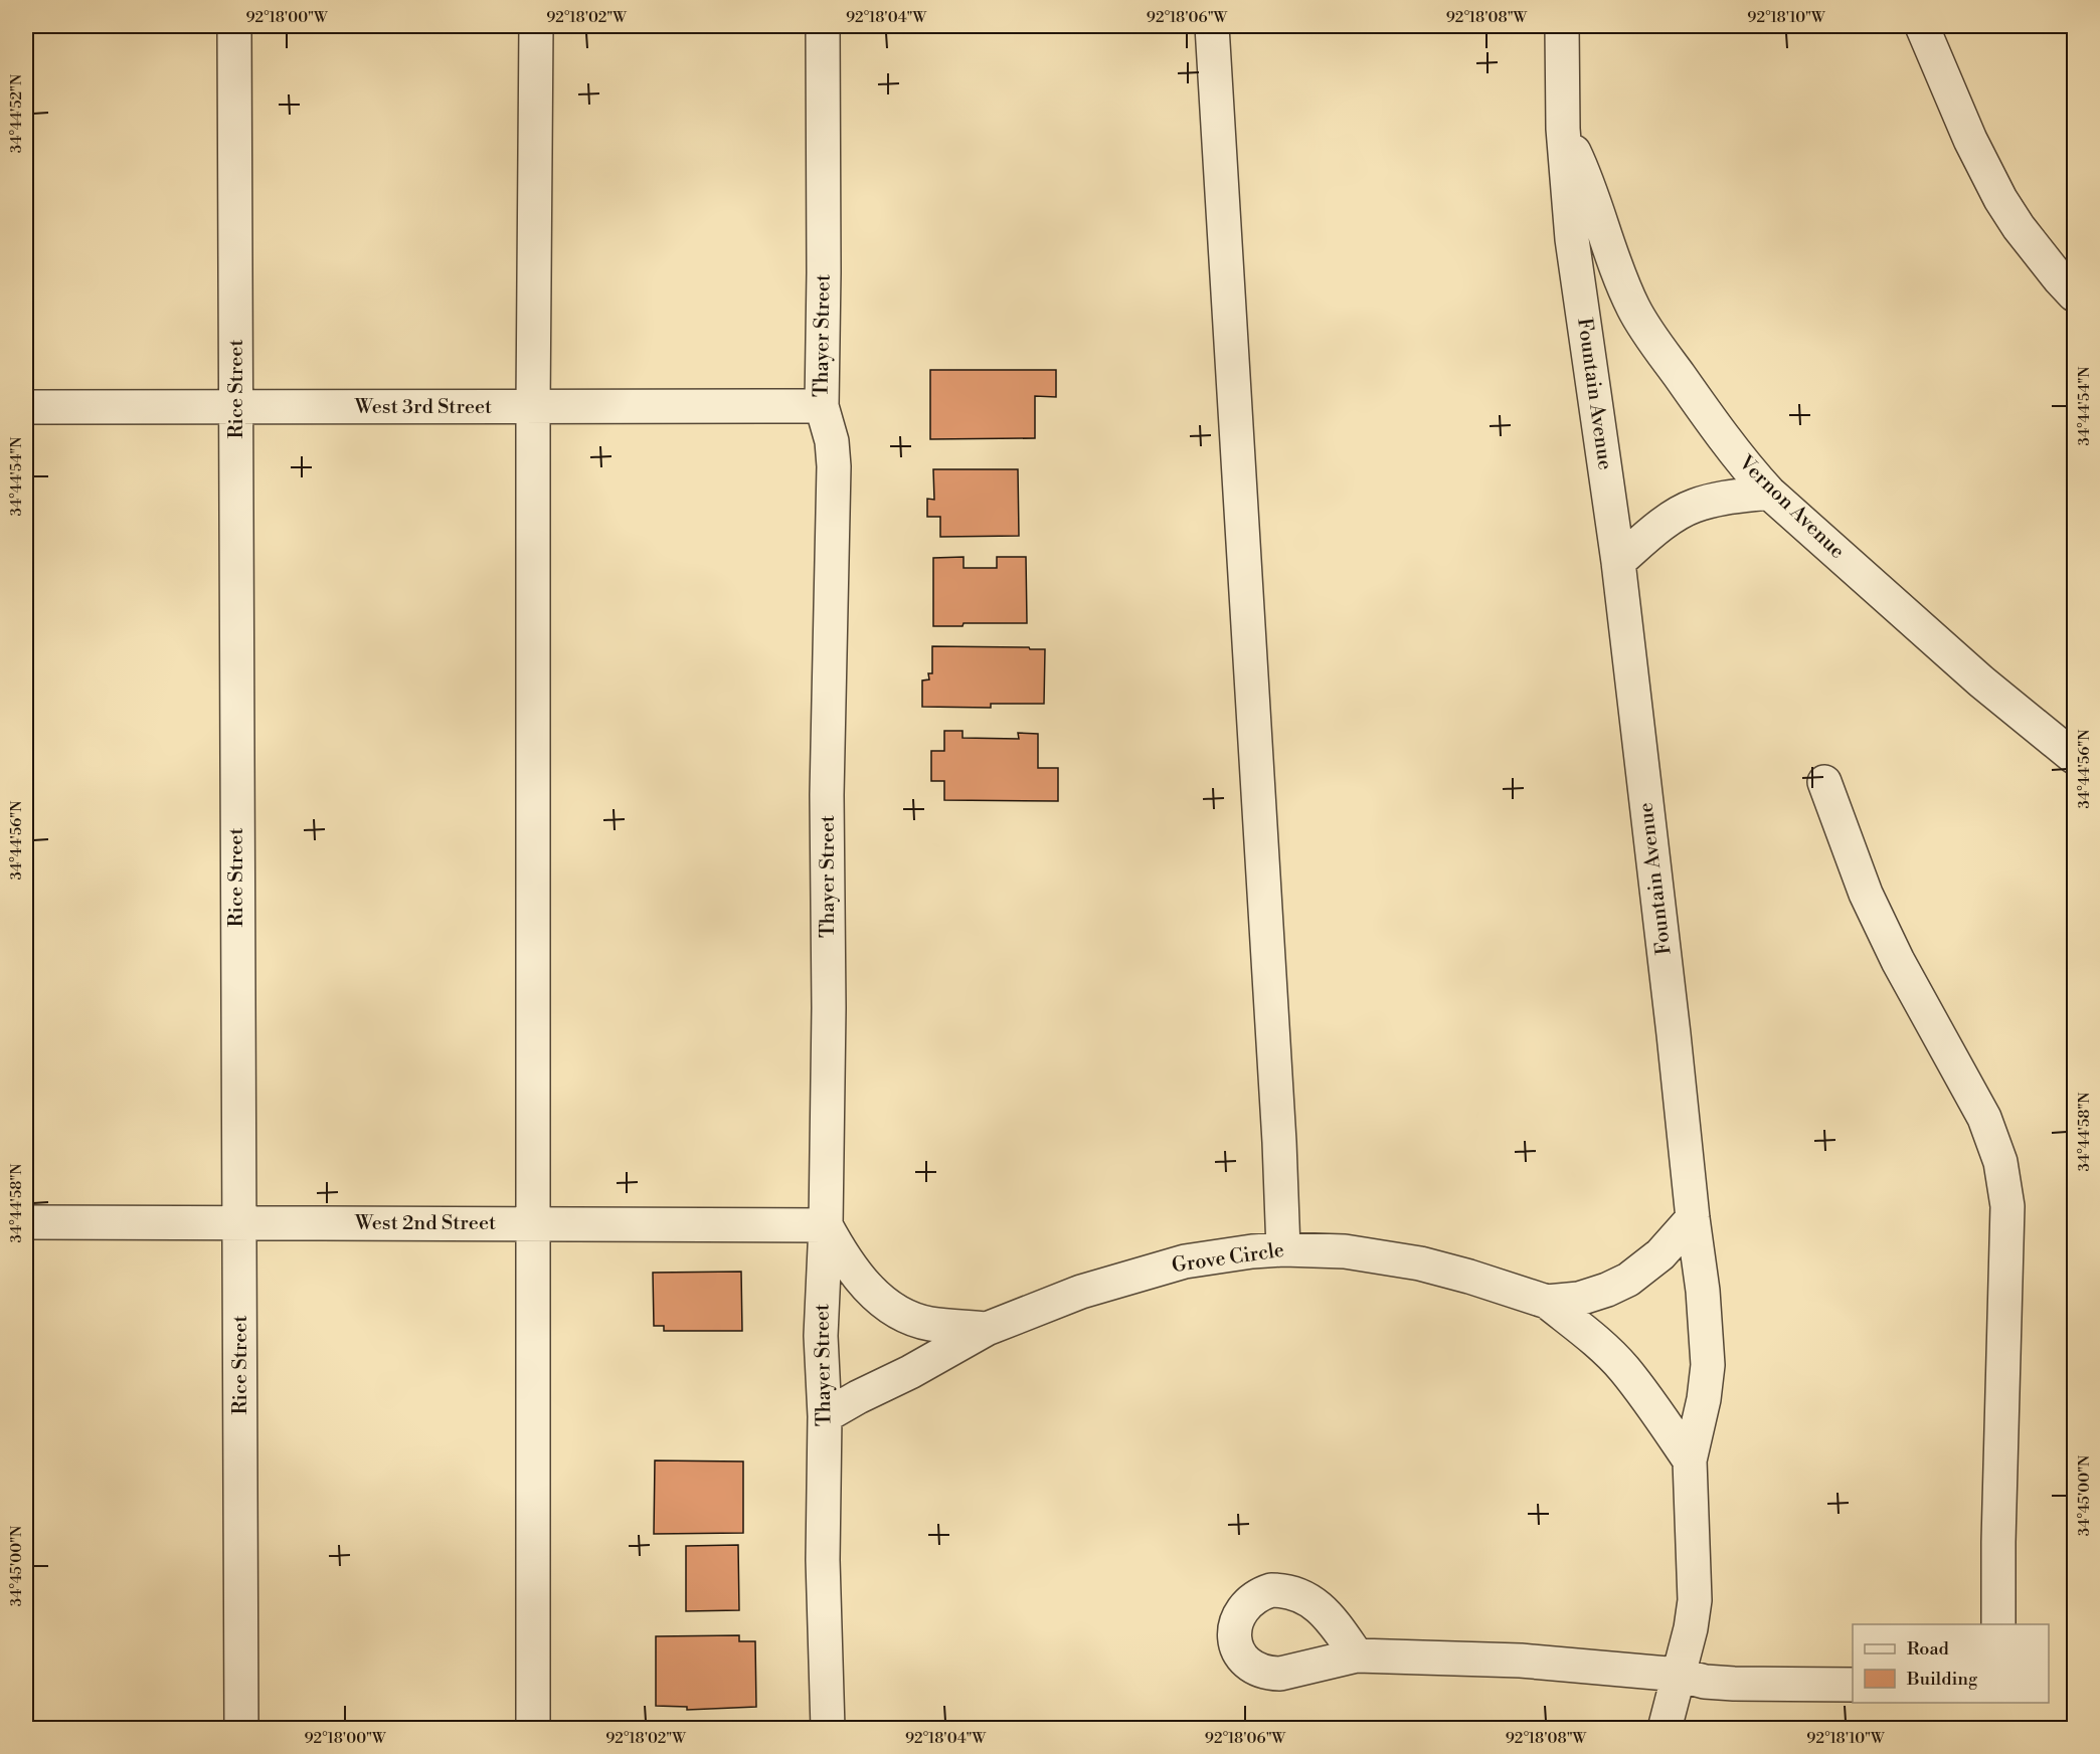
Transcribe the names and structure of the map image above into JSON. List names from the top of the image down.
{
  "streets": {
    "street": [
      "Thayer Street",
      "Rice Street",
      "Fountain Avenue",
      "West 3rd Street",
      "Vernon Avenue",
      "West 2nd Street",
      "Grove Circle"
    ]
  },
  "crossings": [
    ["Thayer Street", "West 3rd Street"],
    ["Thayer Street", "West 2nd Street"],
    ["Thayer Street", "Grove Circle"],
    ["Rice Street", "West 3rd Street"],
    ["Rice Street", "West 2nd Street"],
    ["Fountain Avenue", "Vernon Avenue"],
    ["Fountain Avenue", "Grove Circle"],
    ["West 2nd Street", "Grove Circle"]
  ],
  "legend": ["Road", "Building"],
  "coordinates": [
    "92°18'00\"W",
    "92°18'02\"W",
    "92°18'04\"W",
    "92°18'06\"W",
    "92°18'08\"W",
    "92°18'10\"W",
    "34°44'52\"N",
    "34°44'54\"N",
    "34°44'56\"N",
    "34°44'58\"N",
    "34°45'00\"N"
  ]
}
